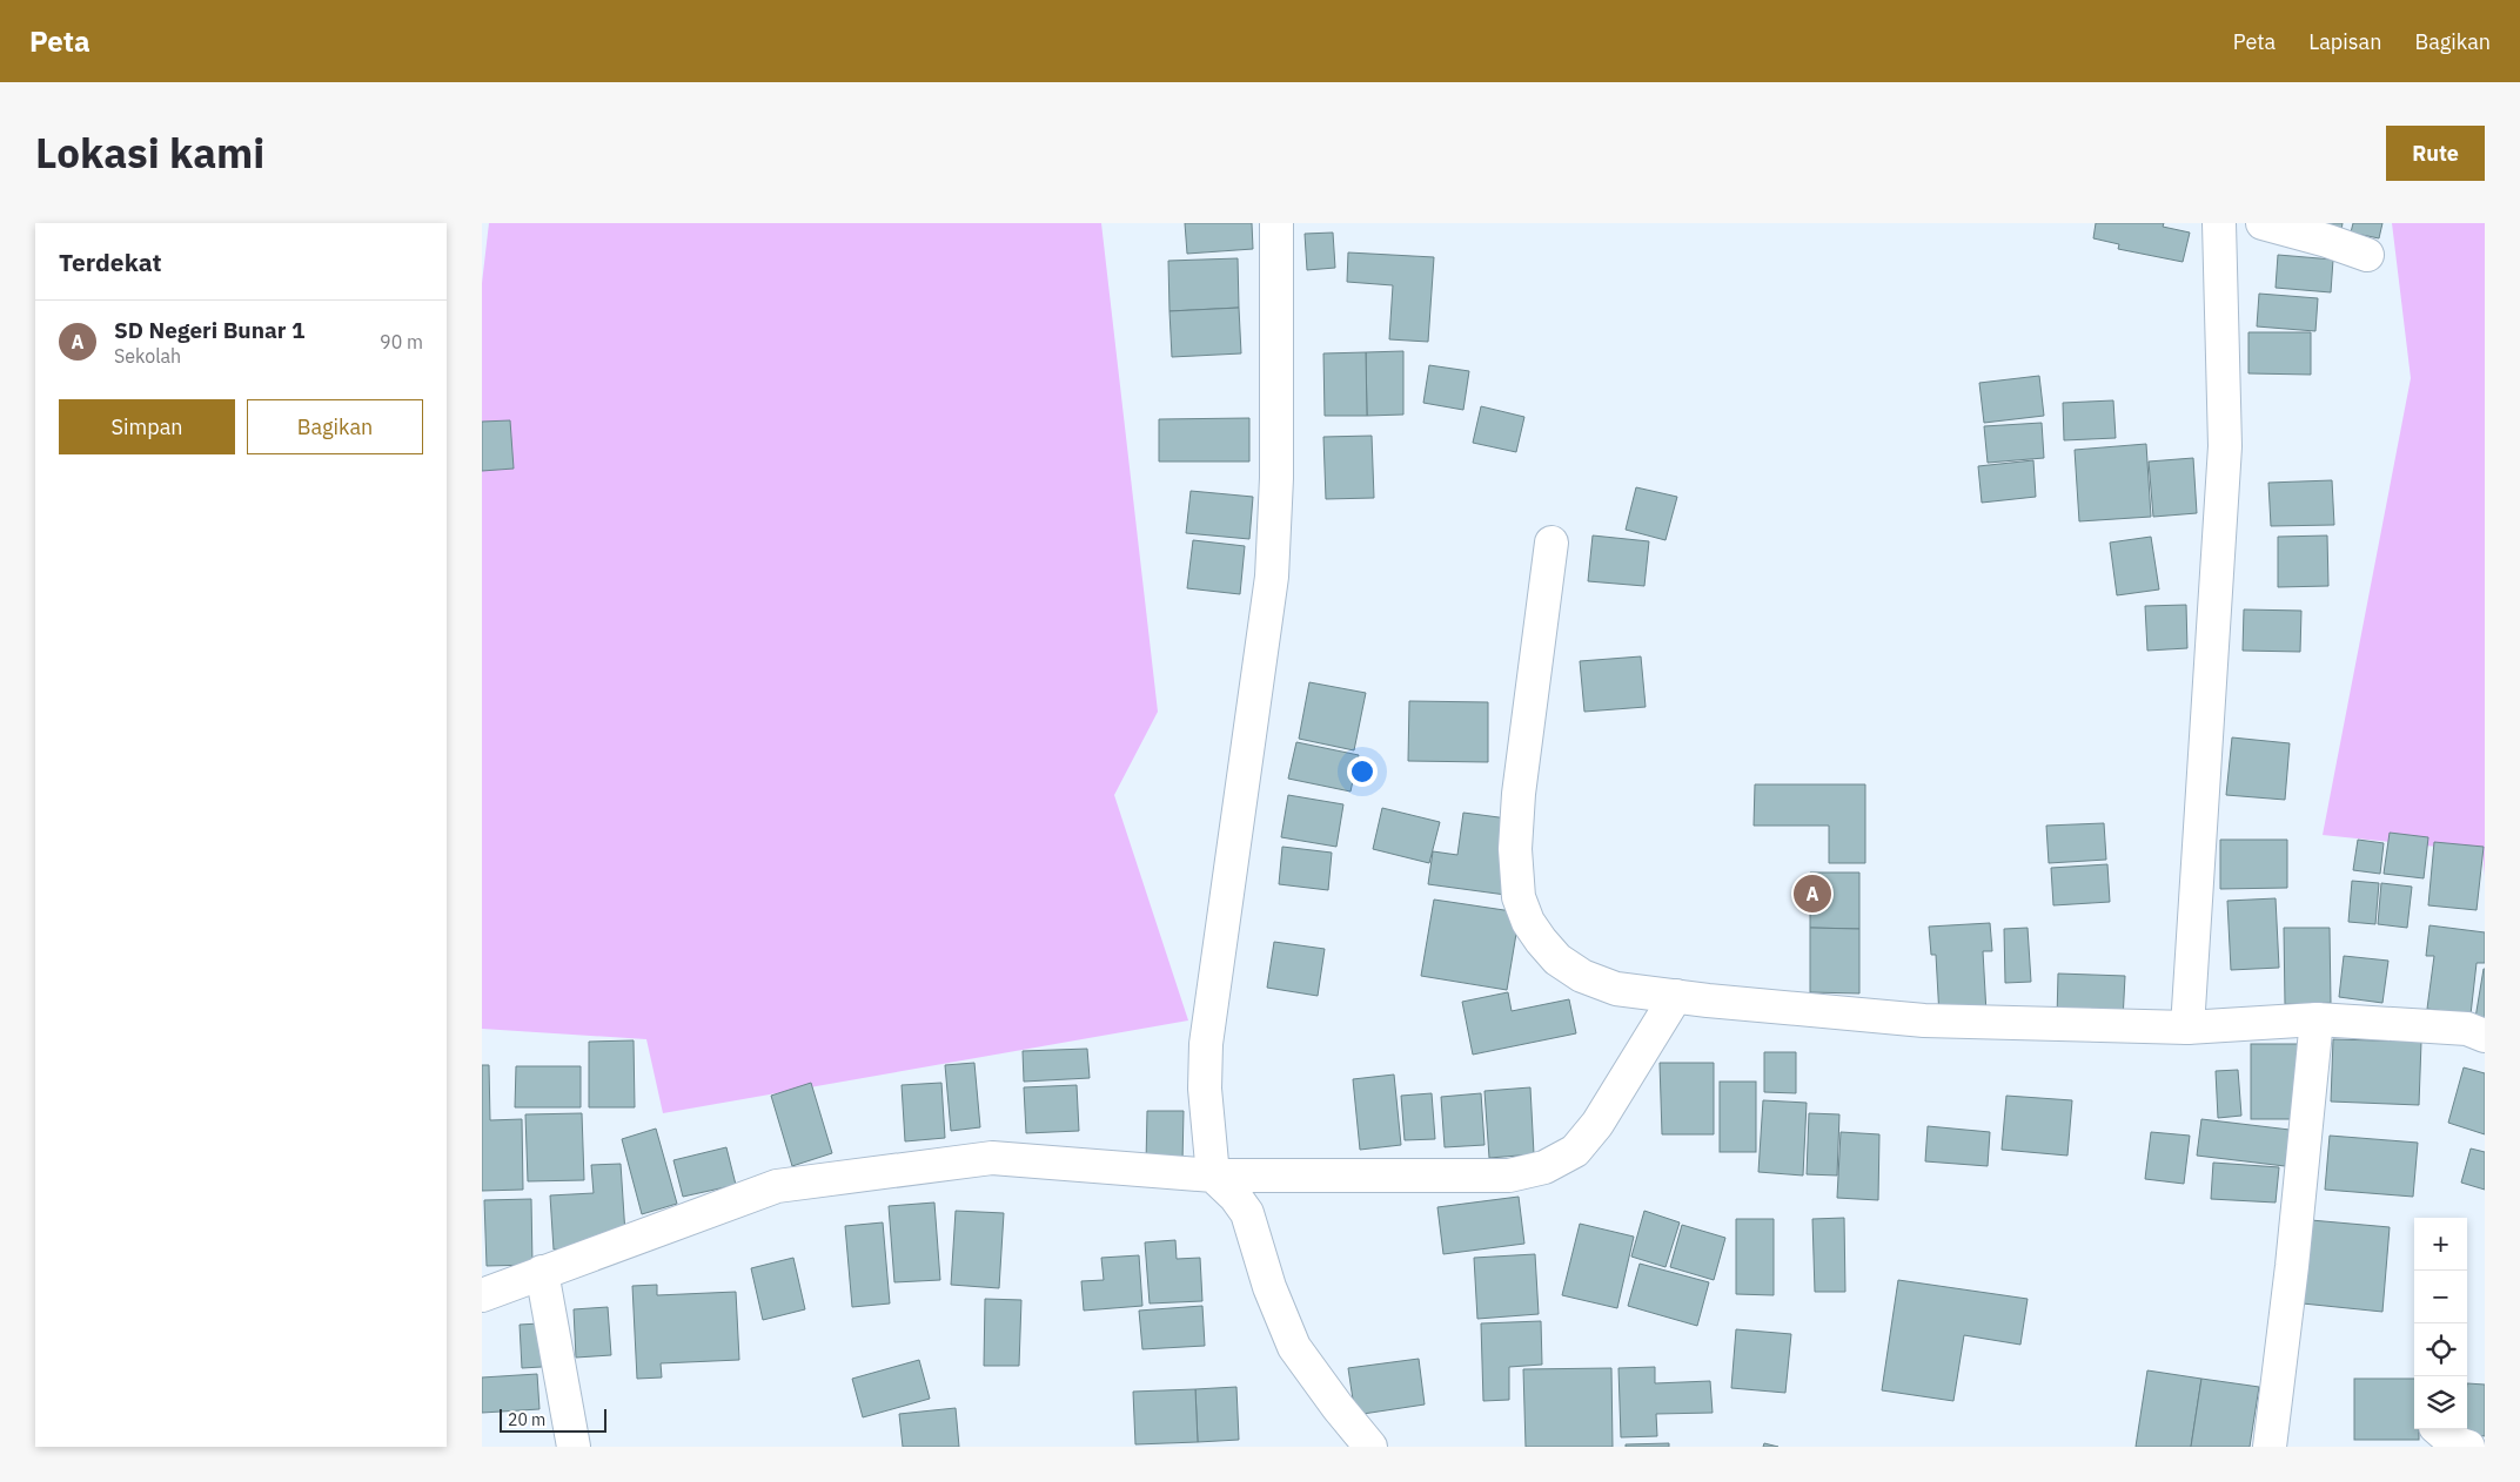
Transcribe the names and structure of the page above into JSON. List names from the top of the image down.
{
  "scale_bar": "20 m",
  "page": {
    "header": "Peta",
    "nav": ["Peta", "Lapisan", "Bagikan"],
    "title": "Lokasi kami",
    "buttons": [
      "Rute",
      ["Simpan", "Bagikan"]
    ],
    "heading": "Terdekat",
    "list": [
      {
        "mark": "A",
        "name": "SD Negeri Bunar 1",
        "note": "Sekolah",
        "value": "90 m"
      }
    ],
    "pins": "A",
    "map_buttons": ["+", "−"],
    "scale": "20 m"
  }
}
